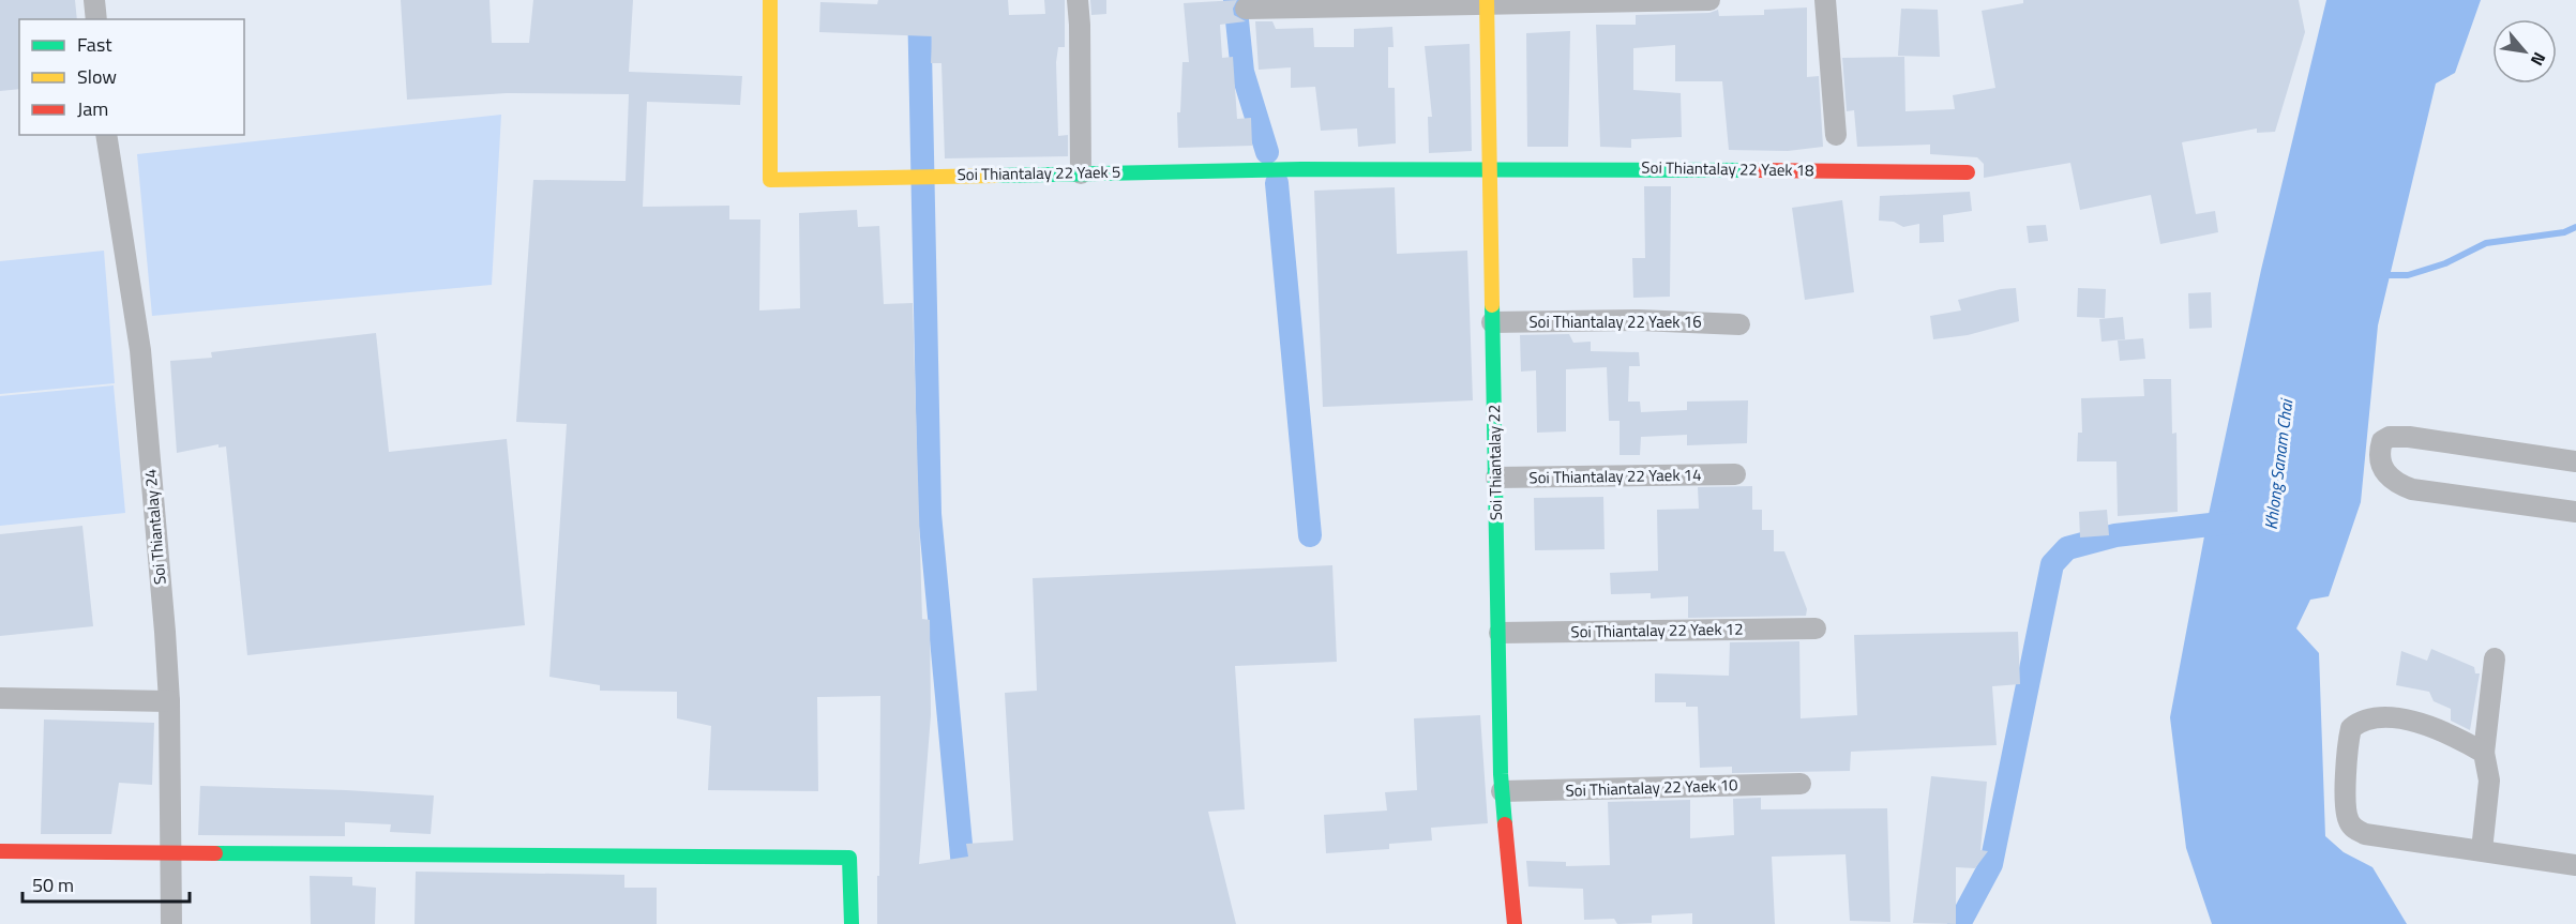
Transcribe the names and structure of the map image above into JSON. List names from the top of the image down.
{
  "streets": {
    "street": [
      "Soi Thiantalay 22 Yaek 18",
      "Soi Thiantalay 22 Yaek 5",
      "Soi Thiantalay 22 Yaek 16",
      "Soi Thiantalay 22",
      "Soi Thiantalay 22 Yaek 14",
      "Soi Thiantalay 24",
      "Soi Thiantalay 22 Yaek 12",
      "Soi Thiantalay 22 Yaek 10"
    ]
  },
  "crossings": [
    ["Soi Thiantalay 22 Yaek 18", "Soi Thiantalay 22 Yaek 5"],
    ["Soi Thiantalay 22 Yaek 18", "Soi Thiantalay 22"],
    ["Soi Thiantalay 22 Yaek 5", "Soi Thiantalay 22"],
    ["Soi Thiantalay 22 Yaek 16", "Soi Thiantalay 22"],
    ["Soi Thiantalay 22", "Soi Thiantalay 22 Yaek 14"],
    ["Soi Thiantalay 22", "Soi Thiantalay 22 Yaek 12"],
    ["Soi Thiantalay 22", "Soi Thiantalay 22 Yaek 10"]
  ],
  "water": ["Khlong Sanam Chai"],
  "legend": ["Fast", "Slow", "Jam"],
  "scale_bar": "50 m",
  "north": "bottom right"
}
